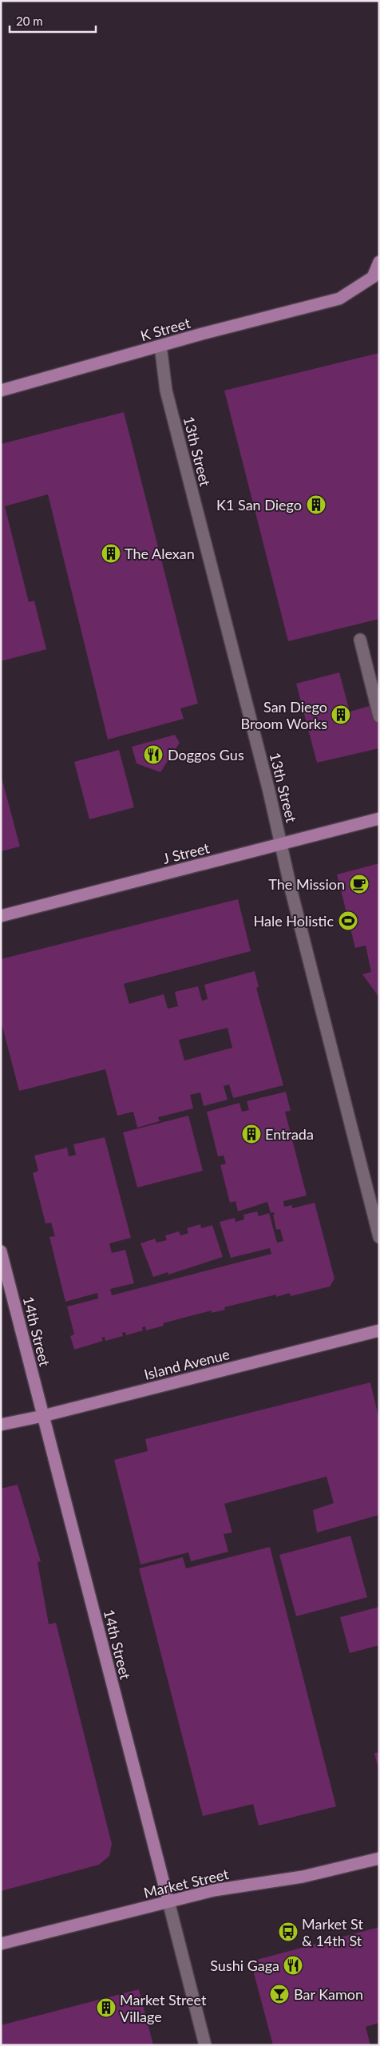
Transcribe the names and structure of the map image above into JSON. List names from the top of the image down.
{
  "streets": {
    "main road": [
      "K Street",
      "J Street",
      "14th Street",
      "Island Avenue",
      "Market Street"
    ],
    "street": ["13th Street"]
  },
  "crossings": [
    ["K Street", "13th Street"],
    ["13th Street", "J Street"],
    ["14th Street", "Island Avenue"],
    ["14th Street", "Market Street"]
  ],
  "places": {
    "building": [
      "K1 San Diego",
      "The Alexan",
      "San Diego Broom Works",
      "Entrada",
      "Market Street Village"
    ],
    "restaurant": ["Doggos Gus", "Sushi Gaga"],
    "cafe": ["The Mission"],
    "sports": ["Hale Holistic"],
    "bus stop": ["Market St & 14th St"],
    "bar": ["Bar Kamon"]
  },
  "scale_bar": "20 m"
}
